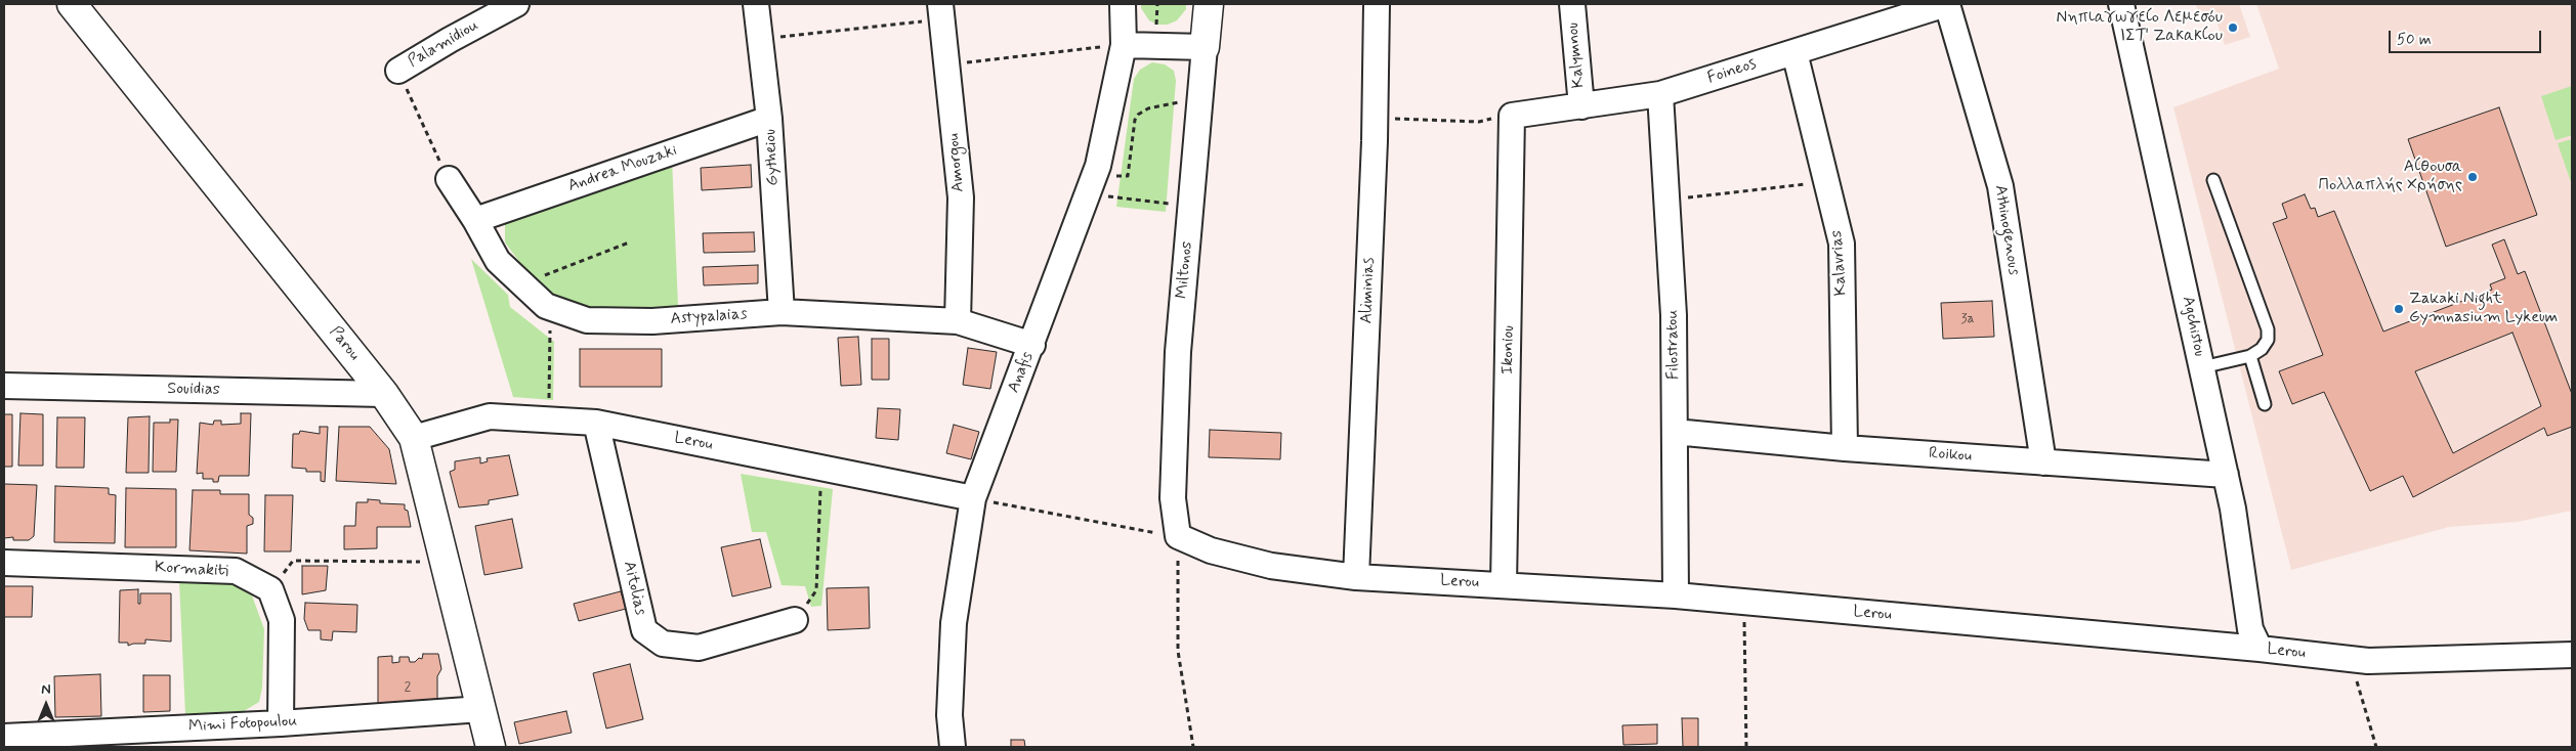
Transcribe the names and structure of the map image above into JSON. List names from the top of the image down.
{
  "streets": {
    "street": [
      "Palamidiou",
      "Kalymnou",
      "Foineos",
      "Gytheiou",
      "Amorgou",
      "Andrea Mouzaki",
      "Athinogenous",
      "Kalavrias",
      "Miltonos",
      "Aliminias",
      "Astypalaias",
      "Agchistou",
      "Parou",
      "Filostratou",
      "Ikoniou",
      "Anafis",
      "Souidias",
      "Lerou",
      "Roikou",
      "Kormakiti",
      "Aitolias",
      "Mimi Fotopoulou"
    ]
  },
  "crossings": [
    ["Kalymnou", "Foineos"],
    ["Foineos", "Athinogenous"],
    ["Foineos", "Kalavrias"],
    ["Foineos", "Filostratou"],
    ["Foineos", "Ikoniou"],
    ["Gytheiou", "Andrea Mouzaki"],
    ["Gytheiou", "Astypalaias"],
    ["Amorgou", "Astypalaias"],
    ["Andrea Mouzaki", "Astypalaias"],
    ["Athinogenous", "Roikou"],
    ["Kalavrias", "Roikou"],
    ["Miltonos", "Lerou"],
    ["Aliminias", "Lerou"],
    ["Astypalaias", "Anafis"],
    ["Agchistou", "Lerou"],
    ["Agchistou", "Roikou"],
    ["Parou", "Souidias"],
    ["Parou", "Lerou"],
    ["Parou", "Mimi Fotopoulou"],
    ["Filostratou", "Lerou"],
    ["Filostratou", "Roikou"],
    ["Ikoniou", "Lerou"],
    ["Anafis", "Lerou"],
    ["Lerou", "Aitolias"]
  ],
  "places": ["Νηπιαγωγείο Λεμεσόυ ΙΣΤ' Ζακακίου", "Αίθουσα Πολλαπλής Χρήσης", "Zakaki Night Gymnasium Lykeum"],
  "house_numbers": ["3a", "2"],
  "scale_bar": "50 m",
  "north": "top"
}
